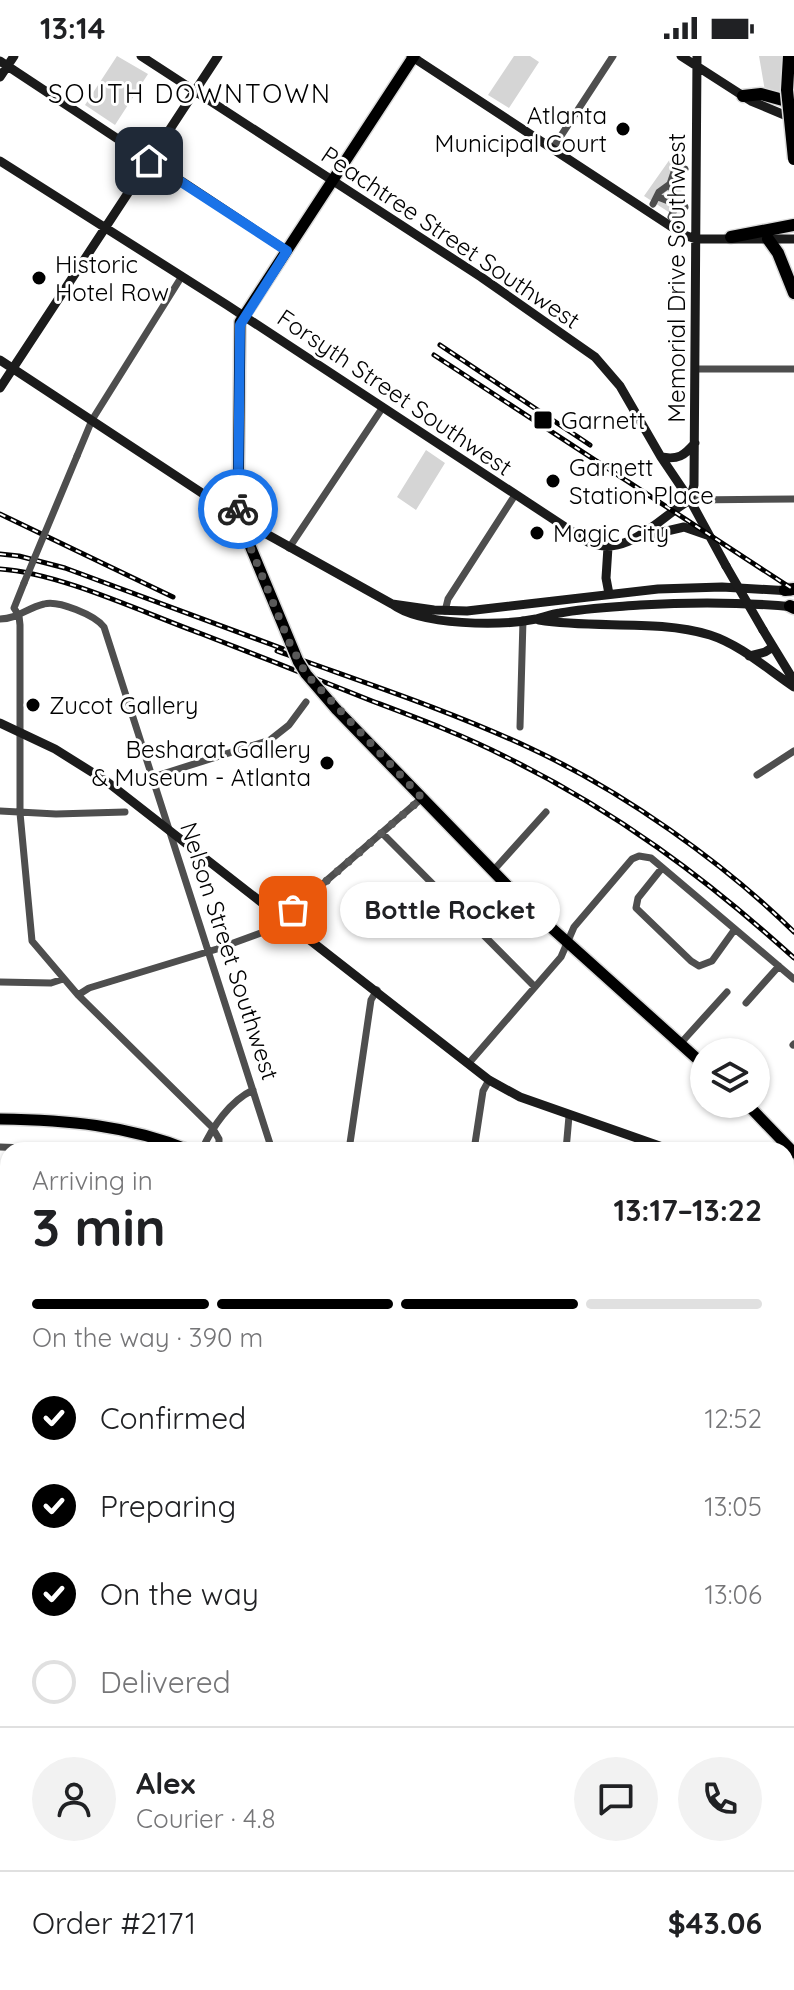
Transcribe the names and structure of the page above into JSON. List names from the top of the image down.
{
  "streets": {
    "street": [
      "Peachtree Street Southwest",
      "Memorial Drive Southwest",
      "Forsyth Street Southwest",
      "Nelson Street Southwest"
    ]
  },
  "crossings": [
    ["Peachtree Street Southwest", "Memorial Drive Southwest"]
  ],
  "districts": ["SOUTH DOWNTOWN"],
  "places": {
    "other": [
      "Atlanta Municipal Court",
      "Historic Hotel Row",
      "Garnett Station Place",
      "Magic City",
      "Zucot Gallery",
      "Besharat Gallery & Museum - Atlanta",
      "Bottle Rocket"
    ],
    "transit": ["Garnett"]
  },
  "page": {
    "status": "13:14",
    "bubble": "Bottle Rocket",
    "heading": ["3 min", "Arriving in", "13:17–13:22"],
    "panel": [
      "Alex",
      "Courier · 4.8",
      "Order #2171",
      "$43.06"
    ],
    "bar": "On the way · 390 m",
    "list": [
      ["Confirmed", "12:52"],
      ["Preparing", "13:05"],
      ["On the way", "13:06"],
      "Delivered"
    ]
  }
}
